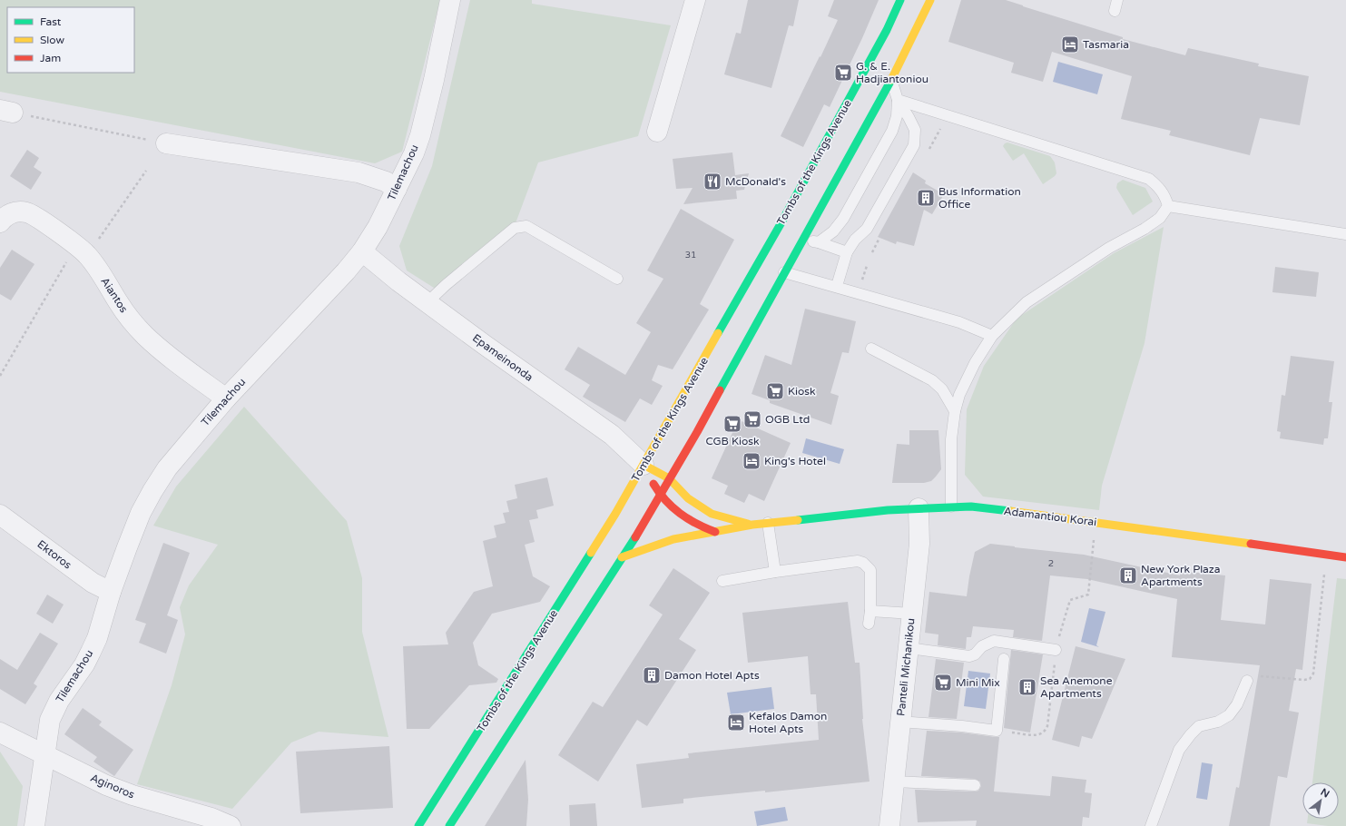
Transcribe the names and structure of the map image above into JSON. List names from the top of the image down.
{
  "streets": {
    "main road": ["Tombs of the Kings Avenue", "Adamantiou Korai"],
    "street": [
      "Tilemachou",
      "Aiantos",
      "Epameinonda",
      "Ektoros",
      "Panteli Michanikou",
      "Aginoros"
    ]
  },
  "crossings": [
    ["Tombs of the Kings Avenue", "Epameinonda"],
    ["Tombs of the Kings Avenue", "Adamantiou Korai"],
    ["Tilemachou", "Aiantos"],
    ["Tilemachou", "Epameinonda"],
    ["Tilemachou", "Ektoros"],
    ["Tilemachou", "Aginoros"],
    ["Epameinonda", "Adamantiou Korai"],
    ["Adamantiou Korai", "Panteli Michanikou"]
  ],
  "places": {
    "hotel": ["Tasmaria", "King's Hotel", "Kefalos Damon Hotel Apts"],
    "supermarket": [
      "G. & E. Hadjiantoniou",
      "Kiosk",
      "OGB Ltd",
      "CGB Kiosk",
      "Mini Mix"
    ],
    "restaurant": ["McDonald's"],
    "building": [
      "Bus Information Office",
      "New York Plaza Apartments",
      "Damon Hotel Apts",
      "Sea Anemone Apartments"
    ]
  },
  "house_numbers": ["31", "2"],
  "legend": ["Fast", "Slow", "Jam"],
  "north": "top right"
}
